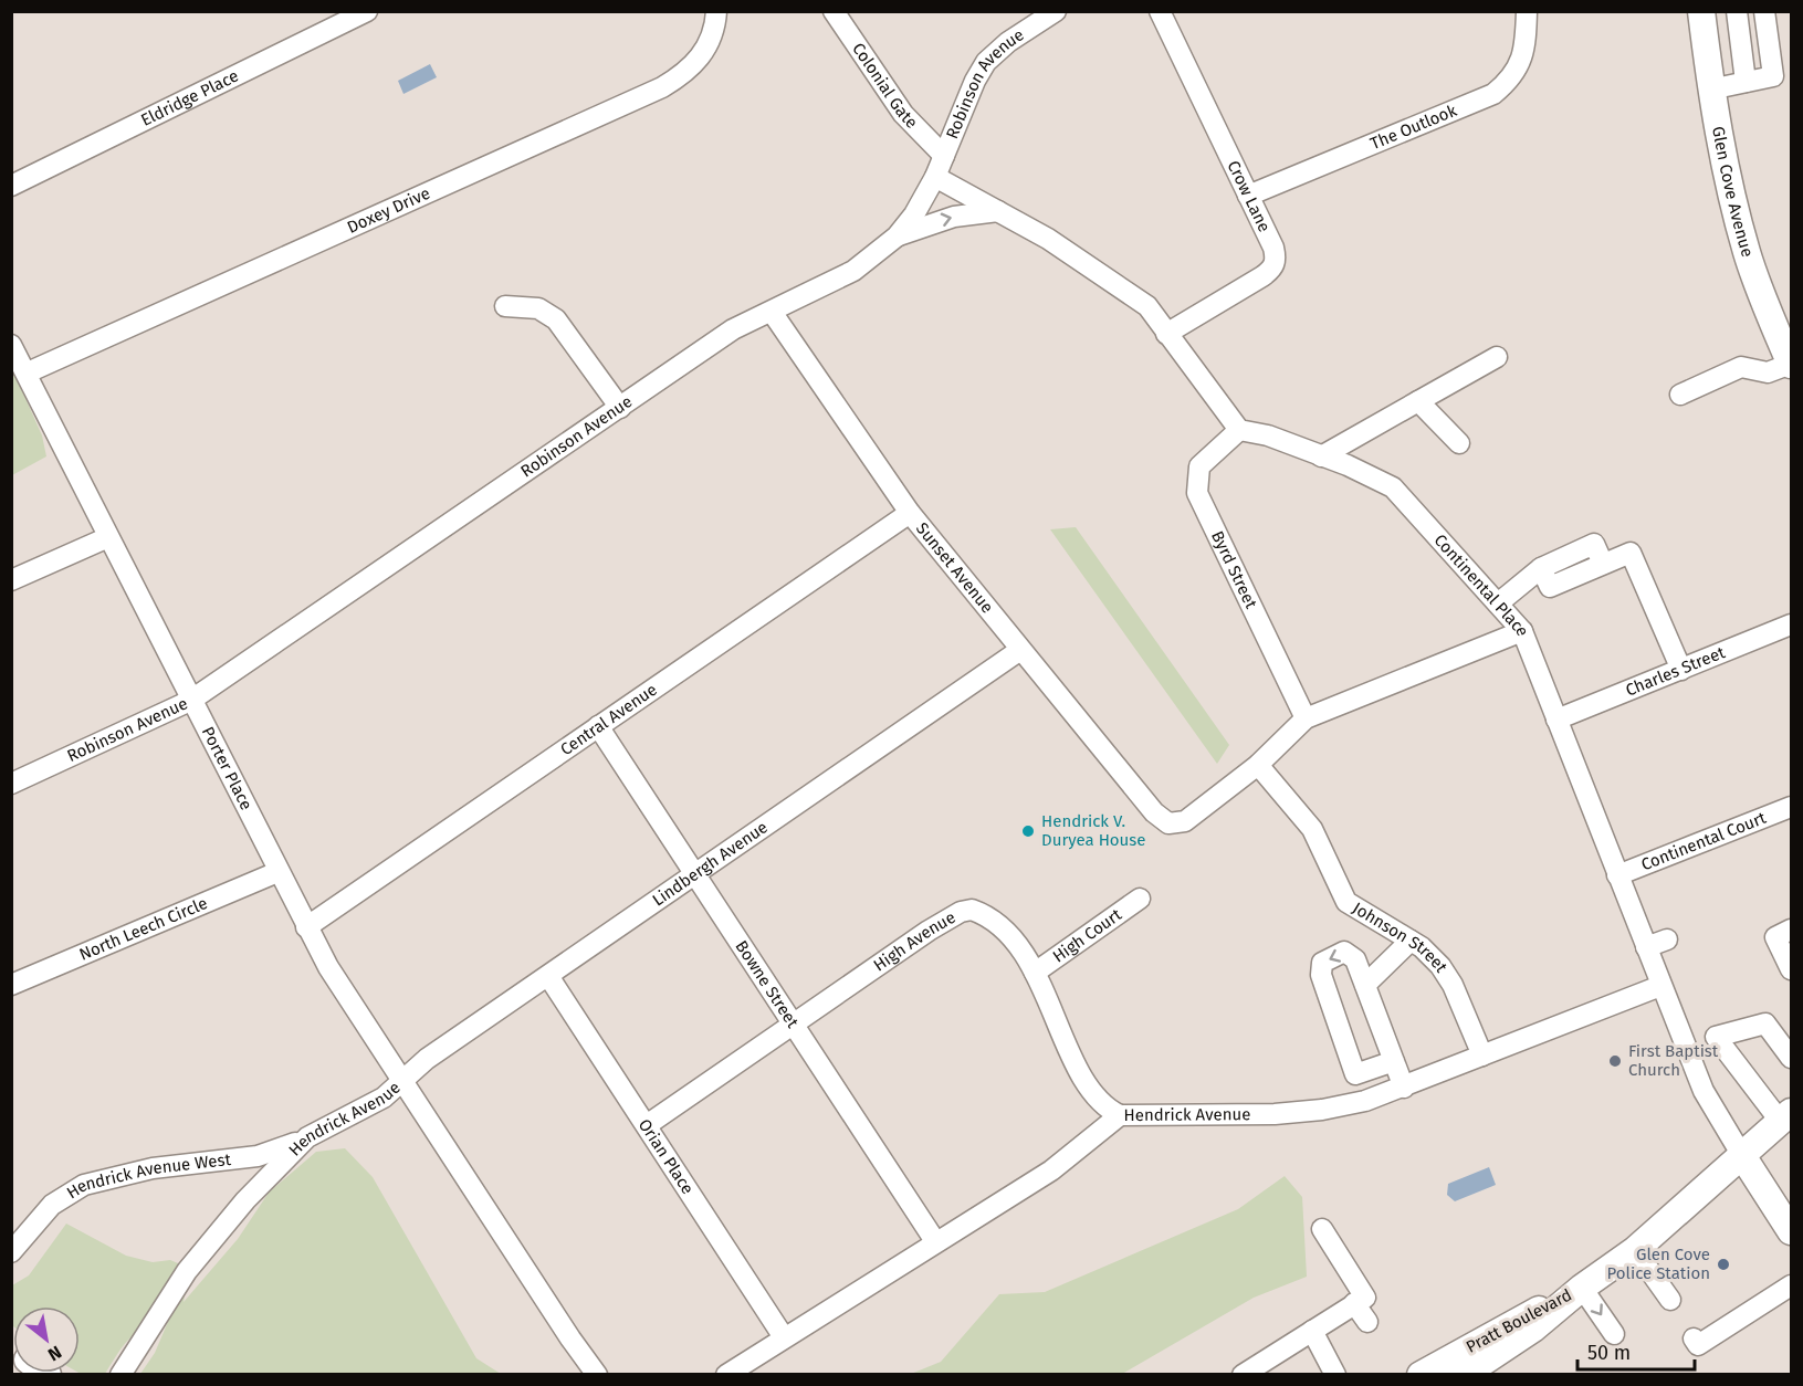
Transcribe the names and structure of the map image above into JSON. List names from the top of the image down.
{
  "streets": {
    "main road": ["Glen Cove Avenue", "Pratt Boulevard"],
    "street": [
      "Colonial Gate",
      "Robinson Avenue",
      "Eldridge Place",
      "The Outlook",
      "Crow Lane",
      "Doxey Drive",
      "Sunset Avenue",
      "Byrd Street",
      "Continental Place",
      "Charles Street",
      "Central Avenue",
      "Porter Place",
      "Continental Court",
      "Lindbergh Avenue",
      "North Leech Circle",
      "High Court",
      "Johnson Street",
      "High Avenue",
      "Bowne Street",
      "Hendrick Avenue",
      "Orian Place",
      "Hendrick Avenue West"
    ]
  },
  "crossings": [
    ["Colonial Gate", "Robinson Avenue"],
    ["Robinson Avenue", "Sunset Avenue"],
    ["Robinson Avenue", "Porter Place"],
    ["The Outlook", "Crow Lane"],
    ["Doxey Drive", "Porter Place"],
    ["Sunset Avenue", "Central Avenue"],
    ["Sunset Avenue", "Lindbergh Avenue"],
    ["Sunset Avenue", "Johnson Street"],
    ["Byrd Street", "Continental Place"],
    ["Continental Place", "Charles Street"],
    ["Continental Place", "Continental Court"],
    ["Continental Place", "Hendrick Avenue"],
    ["Continental Place", "Pratt Boulevard"],
    ["Central Avenue", "Porter Place"],
    ["Central Avenue", "Bowne Street"],
    ["Porter Place", "Lindbergh Avenue"],
    ["Porter Place", "North Leech Circle"],
    ["Porter Place", "Hendrick Avenue"],
    ["Lindbergh Avenue", "Bowne Street"],
    ["Lindbergh Avenue", "Hendrick Avenue"],
    ["Lindbergh Avenue", "Orian Place"],
    ["High Court", "High Avenue"],
    ["Johnson Street", "Hendrick Avenue"],
    ["High Avenue", "Bowne Street"],
    ["High Avenue", "Hendrick Avenue"],
    ["High Avenue", "Orian Place"],
    ["Bowne Street", "Hendrick Avenue"],
    ["Hendrick Avenue", "Orian Place"],
    ["Hendrick Avenue", "Hendrick Avenue West"]
  ],
  "places": ["Hendrick V. Duryea House", "First Baptist Church", "Glen Cove Police Station"],
  "scale_bar": "50 m",
  "north": "bottom right"
}
